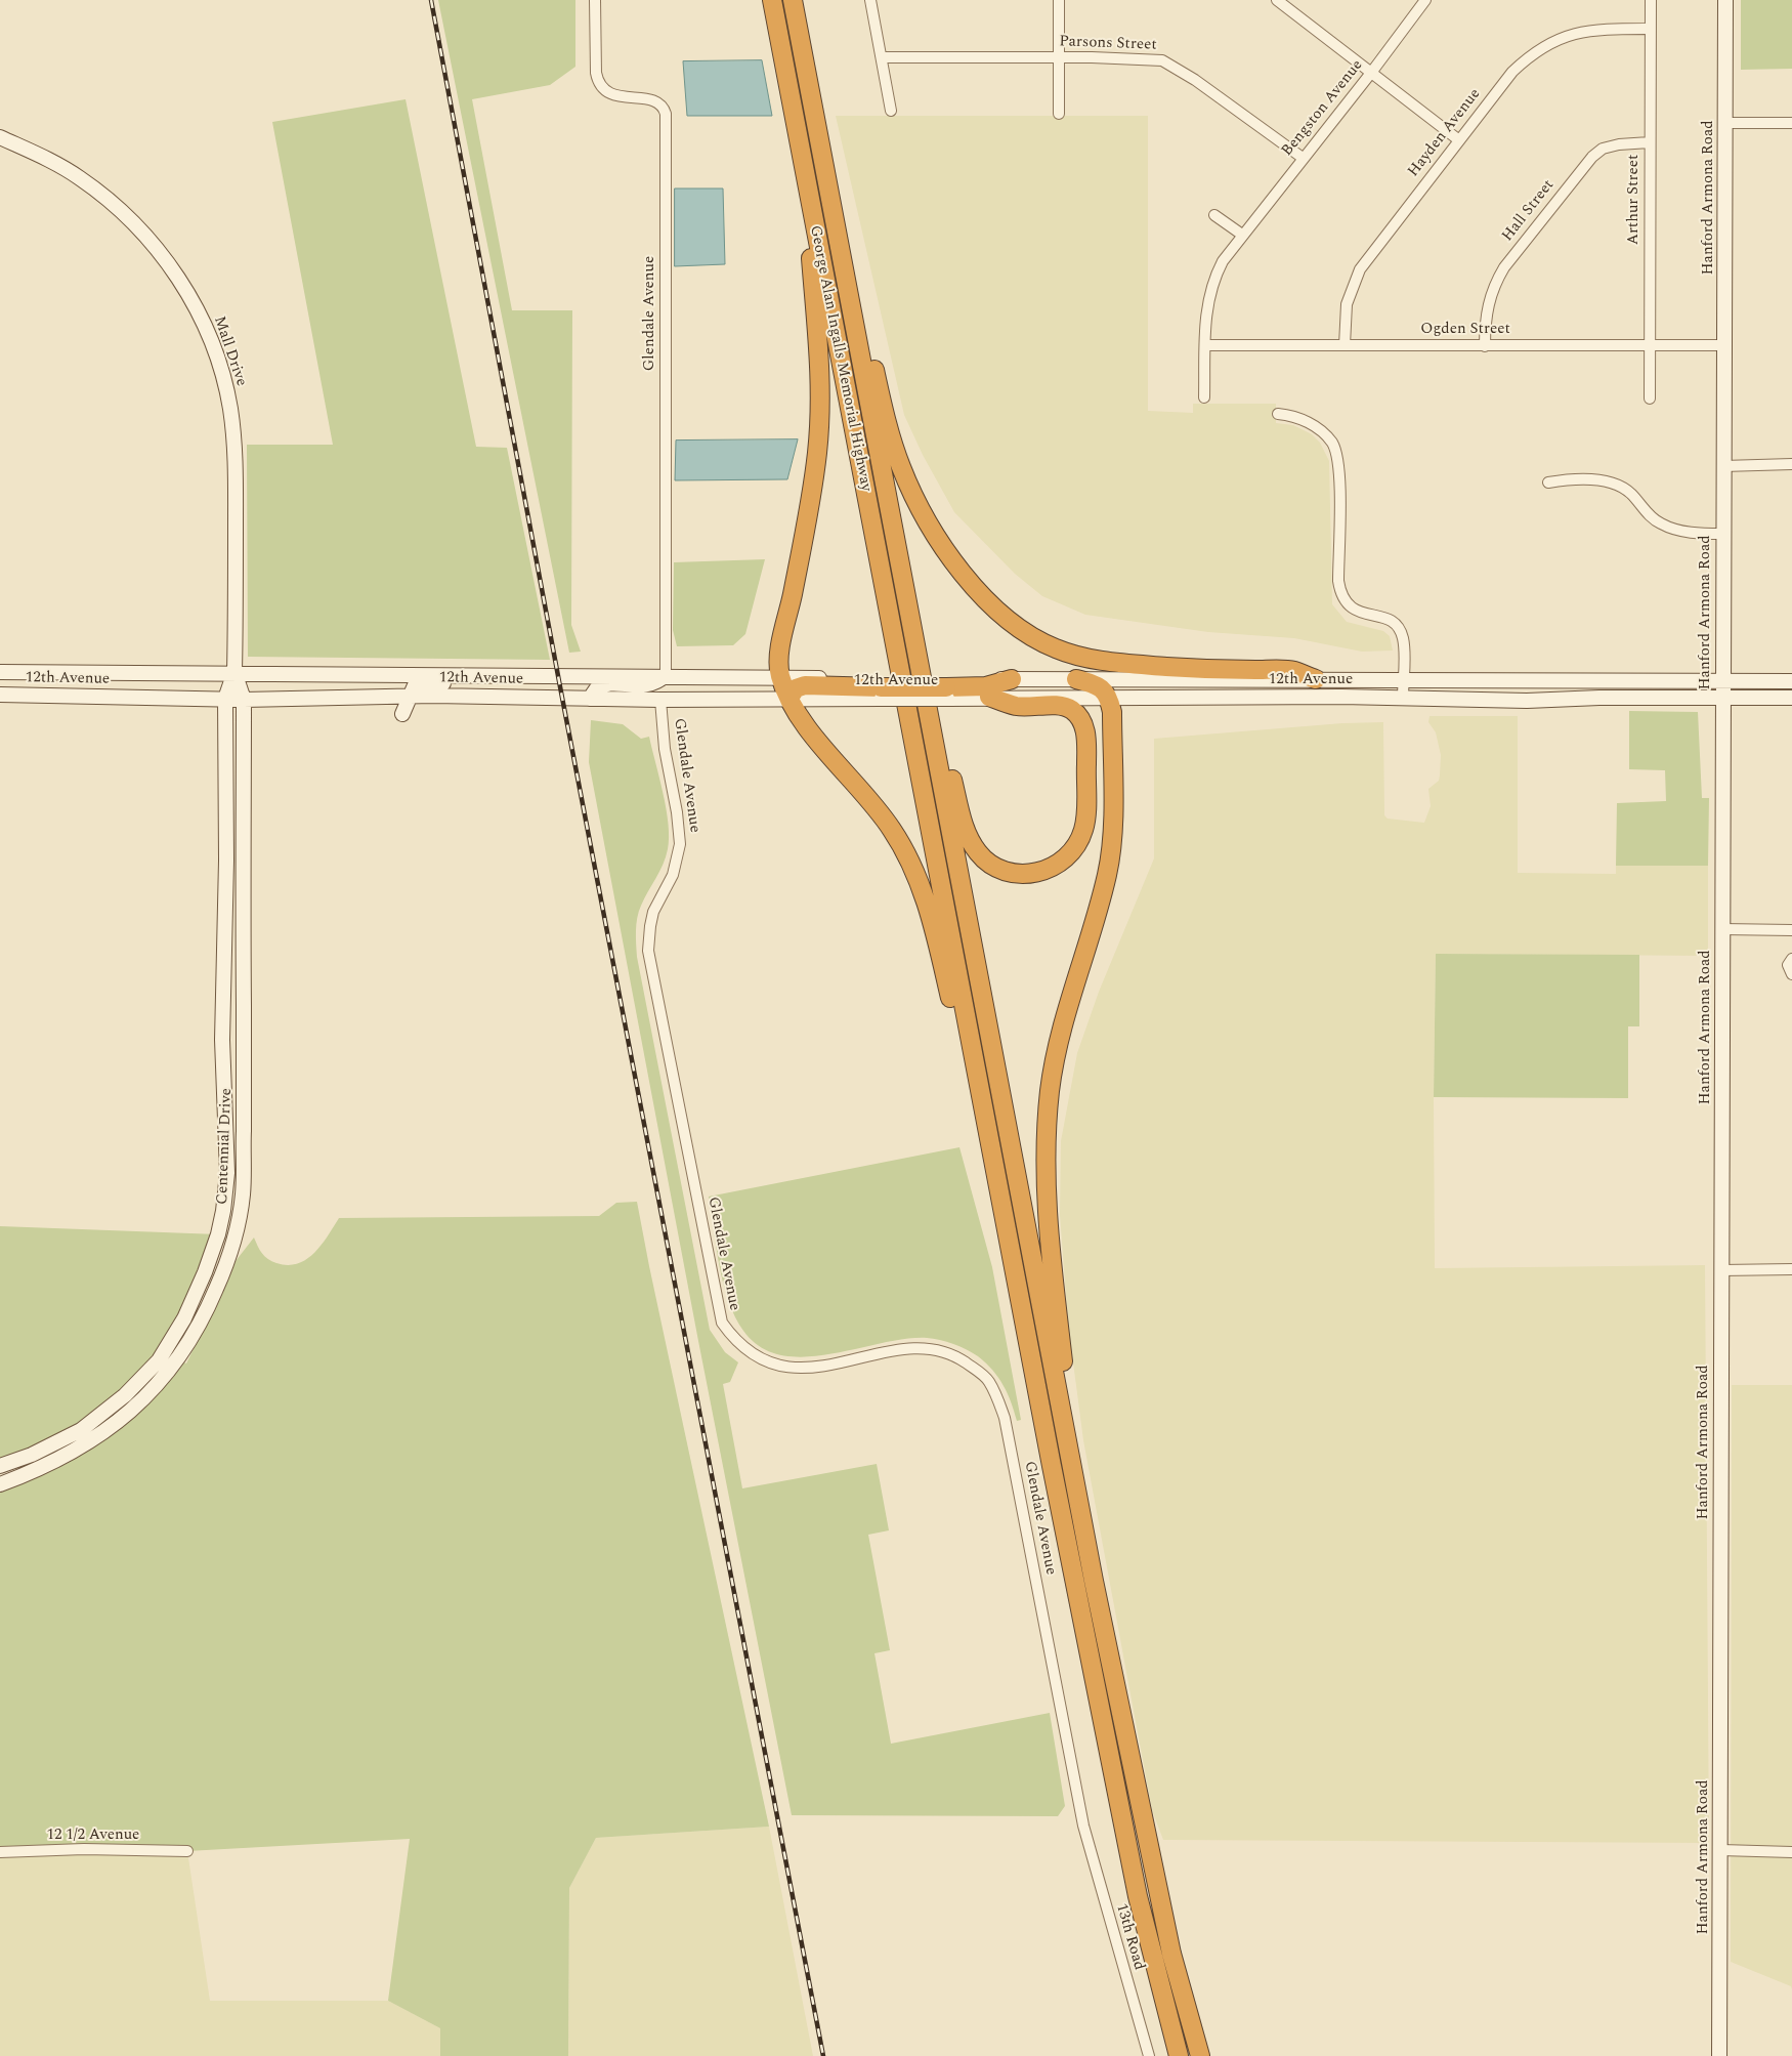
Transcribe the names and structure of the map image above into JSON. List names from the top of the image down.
{
  "streets": {
    "highway": ["George Alan Ingalls Memorial Highway"],
    "main road": [
      "Hanford Armona Road",
      "Mall Drive",
      "12th Avenue",
      "Centennial Drive"
    ],
    "street": [
      "Parsons Street",
      "Bengston Avenue",
      "Hayden Avenue",
      "Arthur Street",
      "Hall Street",
      "Glendale Avenue",
      "Ogden Street",
      "12 1/2 Avenue",
      "13th Road"
    ]
  },
  "crossings": [
    ["Parsons Street", "Bengston Avenue"],
    ["Bengston Avenue", "Ogden Street"],
    ["Hayden Avenue", "Arthur Street"],
    ["Hayden Avenue", "Ogden Street"],
    ["Hanford Armona Road", "Ogden Street"],
    ["Hanford Armona Road", "12th Avenue"],
    ["Arthur Street", "Hall Street"],
    ["Arthur Street", "Ogden Street"],
    ["Hall Street", "Ogden Street"],
    ["Glendale Avenue", "12th Avenue"],
    ["Glendale Avenue", "13th Road"],
    ["Mall Drive", "12th Avenue"],
    ["Mall Drive", "Centennial Drive"],
    ["12th Avenue", "Centennial Drive"]
  ]
}
